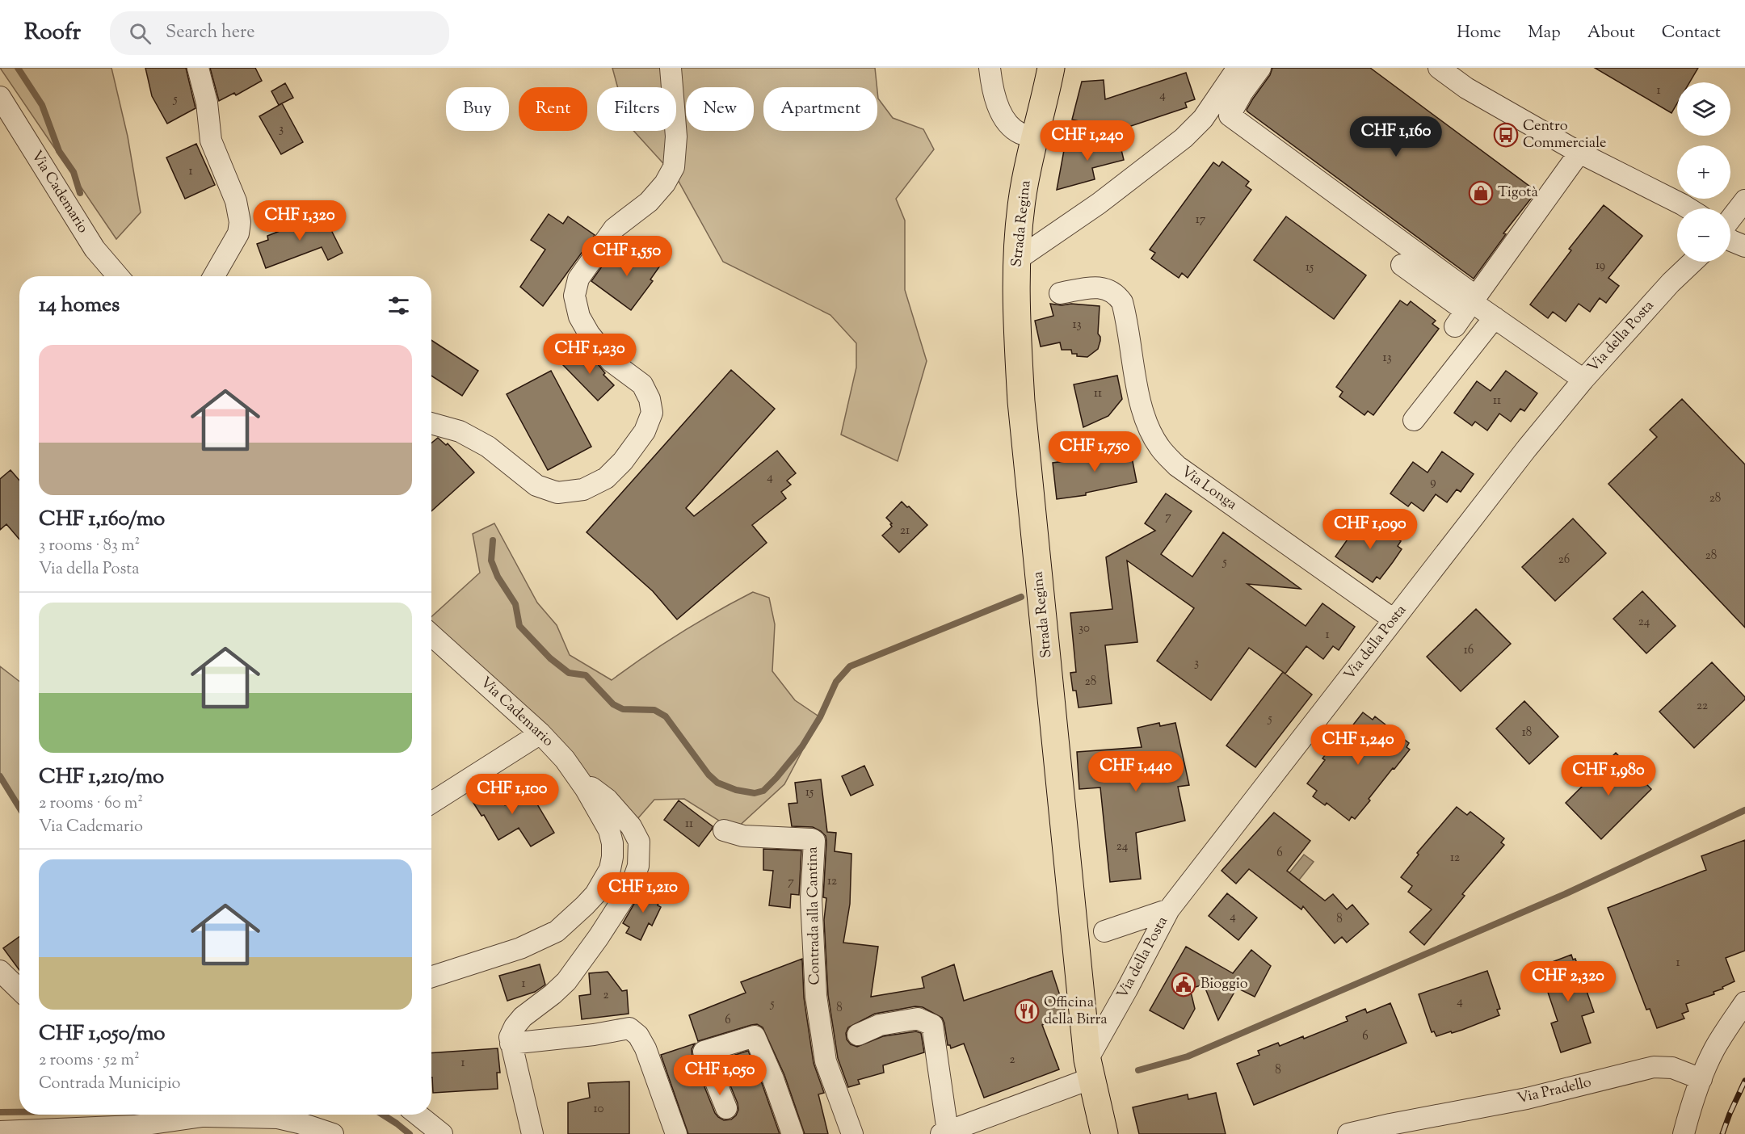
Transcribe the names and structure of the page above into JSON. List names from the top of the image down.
{
  "streets": {
    "main road": ["Strada Regina"],
    "street": [
      "Via Cademario",
      "Via della Posta",
      "Via Longa",
      "Contrada alla Cantina",
      "Via Pradello"
    ]
  },
  "crossings": [
    ["Strada Regina", "Via della Posta"],
    ["Via della Posta", "Via Longa"]
  ],
  "places": {
    "bus stop": ["Centro Commerciale"],
    "shop": ["Tigotà"],
    "public building": ["Bioggio"],
    "restaurant": ["Officina della Birra"]
  },
  "house_numbers": [
    "1",
    "4",
    "5",
    "3",
    "1",
    "17",
    "19",
    "15",
    "13",
    "13",
    "11",
    "11",
    "4",
    "9",
    "28",
    "7",
    "21",
    "28",
    "26",
    "5",
    "24",
    "30",
    "1",
    "16",
    "3",
    "28",
    "22",
    "5",
    "18",
    "15",
    "11",
    "24",
    "6",
    "12",
    "12",
    "7",
    "4",
    "8",
    "1",
    "1",
    "2",
    "4",
    "5",
    "8",
    "6",
    "6",
    "2",
    "1",
    "8",
    "10"
  ],
  "page": {
    "header": "Roofr",
    "search": "Search here",
    "nav": [
      "Home",
      "Map",
      "About",
      "Contact"
    ],
    "map_buttons": ["+", "−"],
    "chip": [
      "Buy",
      "Rent",
      "Filters",
      "New",
      "Apartment"
    ],
    "price": [
      "CHF 1,160",
      "CHF 1,240",
      "CHF 1,320",
      "CHF 1,550",
      "CHF 1,230",
      "CHF 1,750",
      "CHF 1,090",
      "CHF 1,240",
      "CHF 1,440",
      "CHF 1,980",
      "CHF 1,100",
      "CHF 1,210",
      "CHF 2,320",
      "CHF 1,050"
    ],
    "heading": "14 homes",
    "list": [
      {
        "name": "CHF 1,160/mo",
        "note": "3 rooms · 83 m² · Via della Posta"
      },
      {
        "name": "CHF 1,210/mo",
        "note": "2 rooms · 60 m² · Via Cademario"
      },
      {
        "name": "CHF 1,050/mo",
        "note": "2 rooms · 52 m² · Contrada Municipio"
      }
    ]
  }
}
